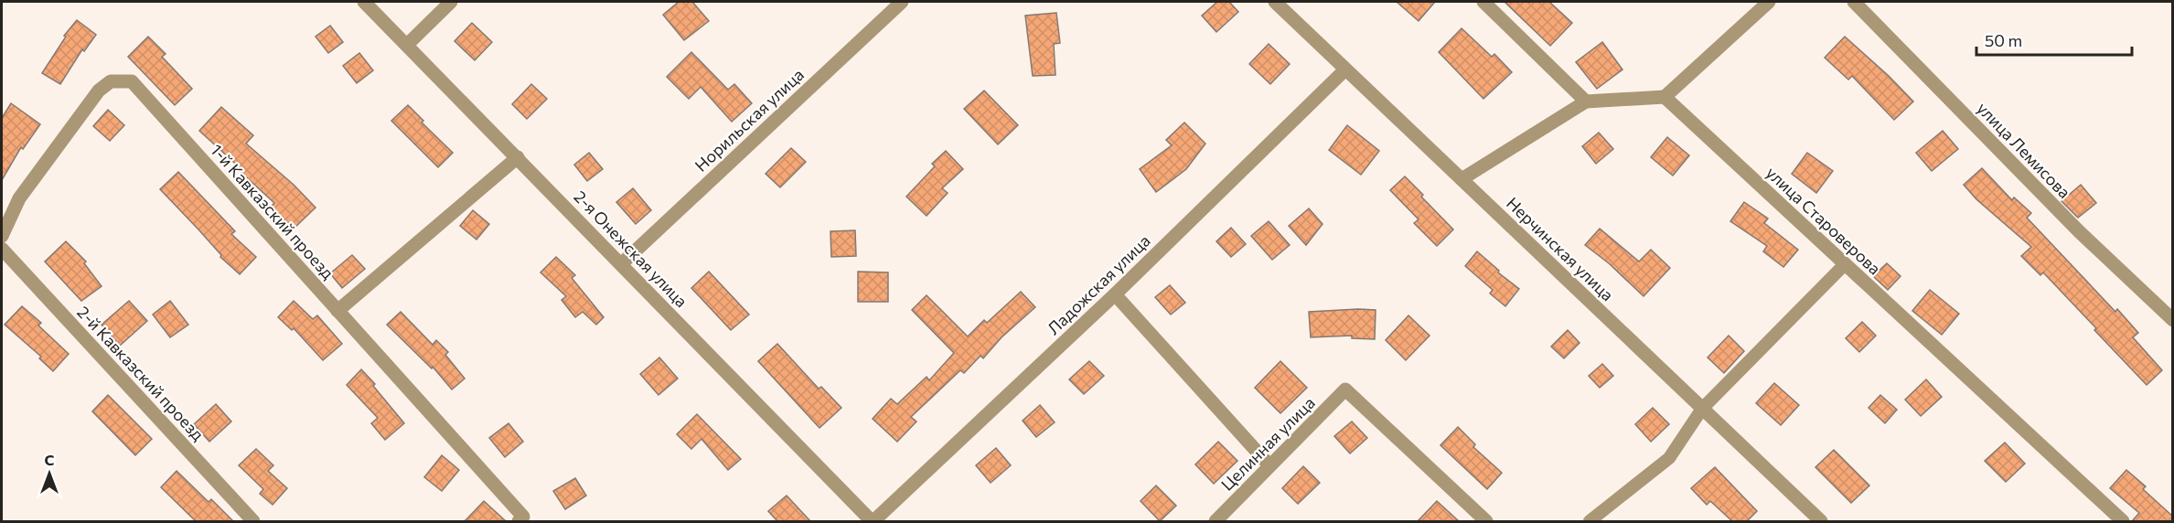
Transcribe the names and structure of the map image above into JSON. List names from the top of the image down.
{
  "streets": {
    "street": [
      "Норильская улица",
      "улица Лемисова",
      "1-й Кавказский проезд",
      "улица Староверова",
      "2-я Онежская улица",
      "Нерчинская улица",
      "Ладожская улица",
      "2-й Кавказский проезд",
      "Целинная улица"
    ]
  },
  "crossings": [
    ["Норильская улица", "2-я Онежская улица"],
    ["2-я Онежская улица", "Ладожская улица"],
    ["Нерчинская улица", "Ладожская улица"]
  ],
  "scale_bar": "50 m",
  "north": "top"
}
